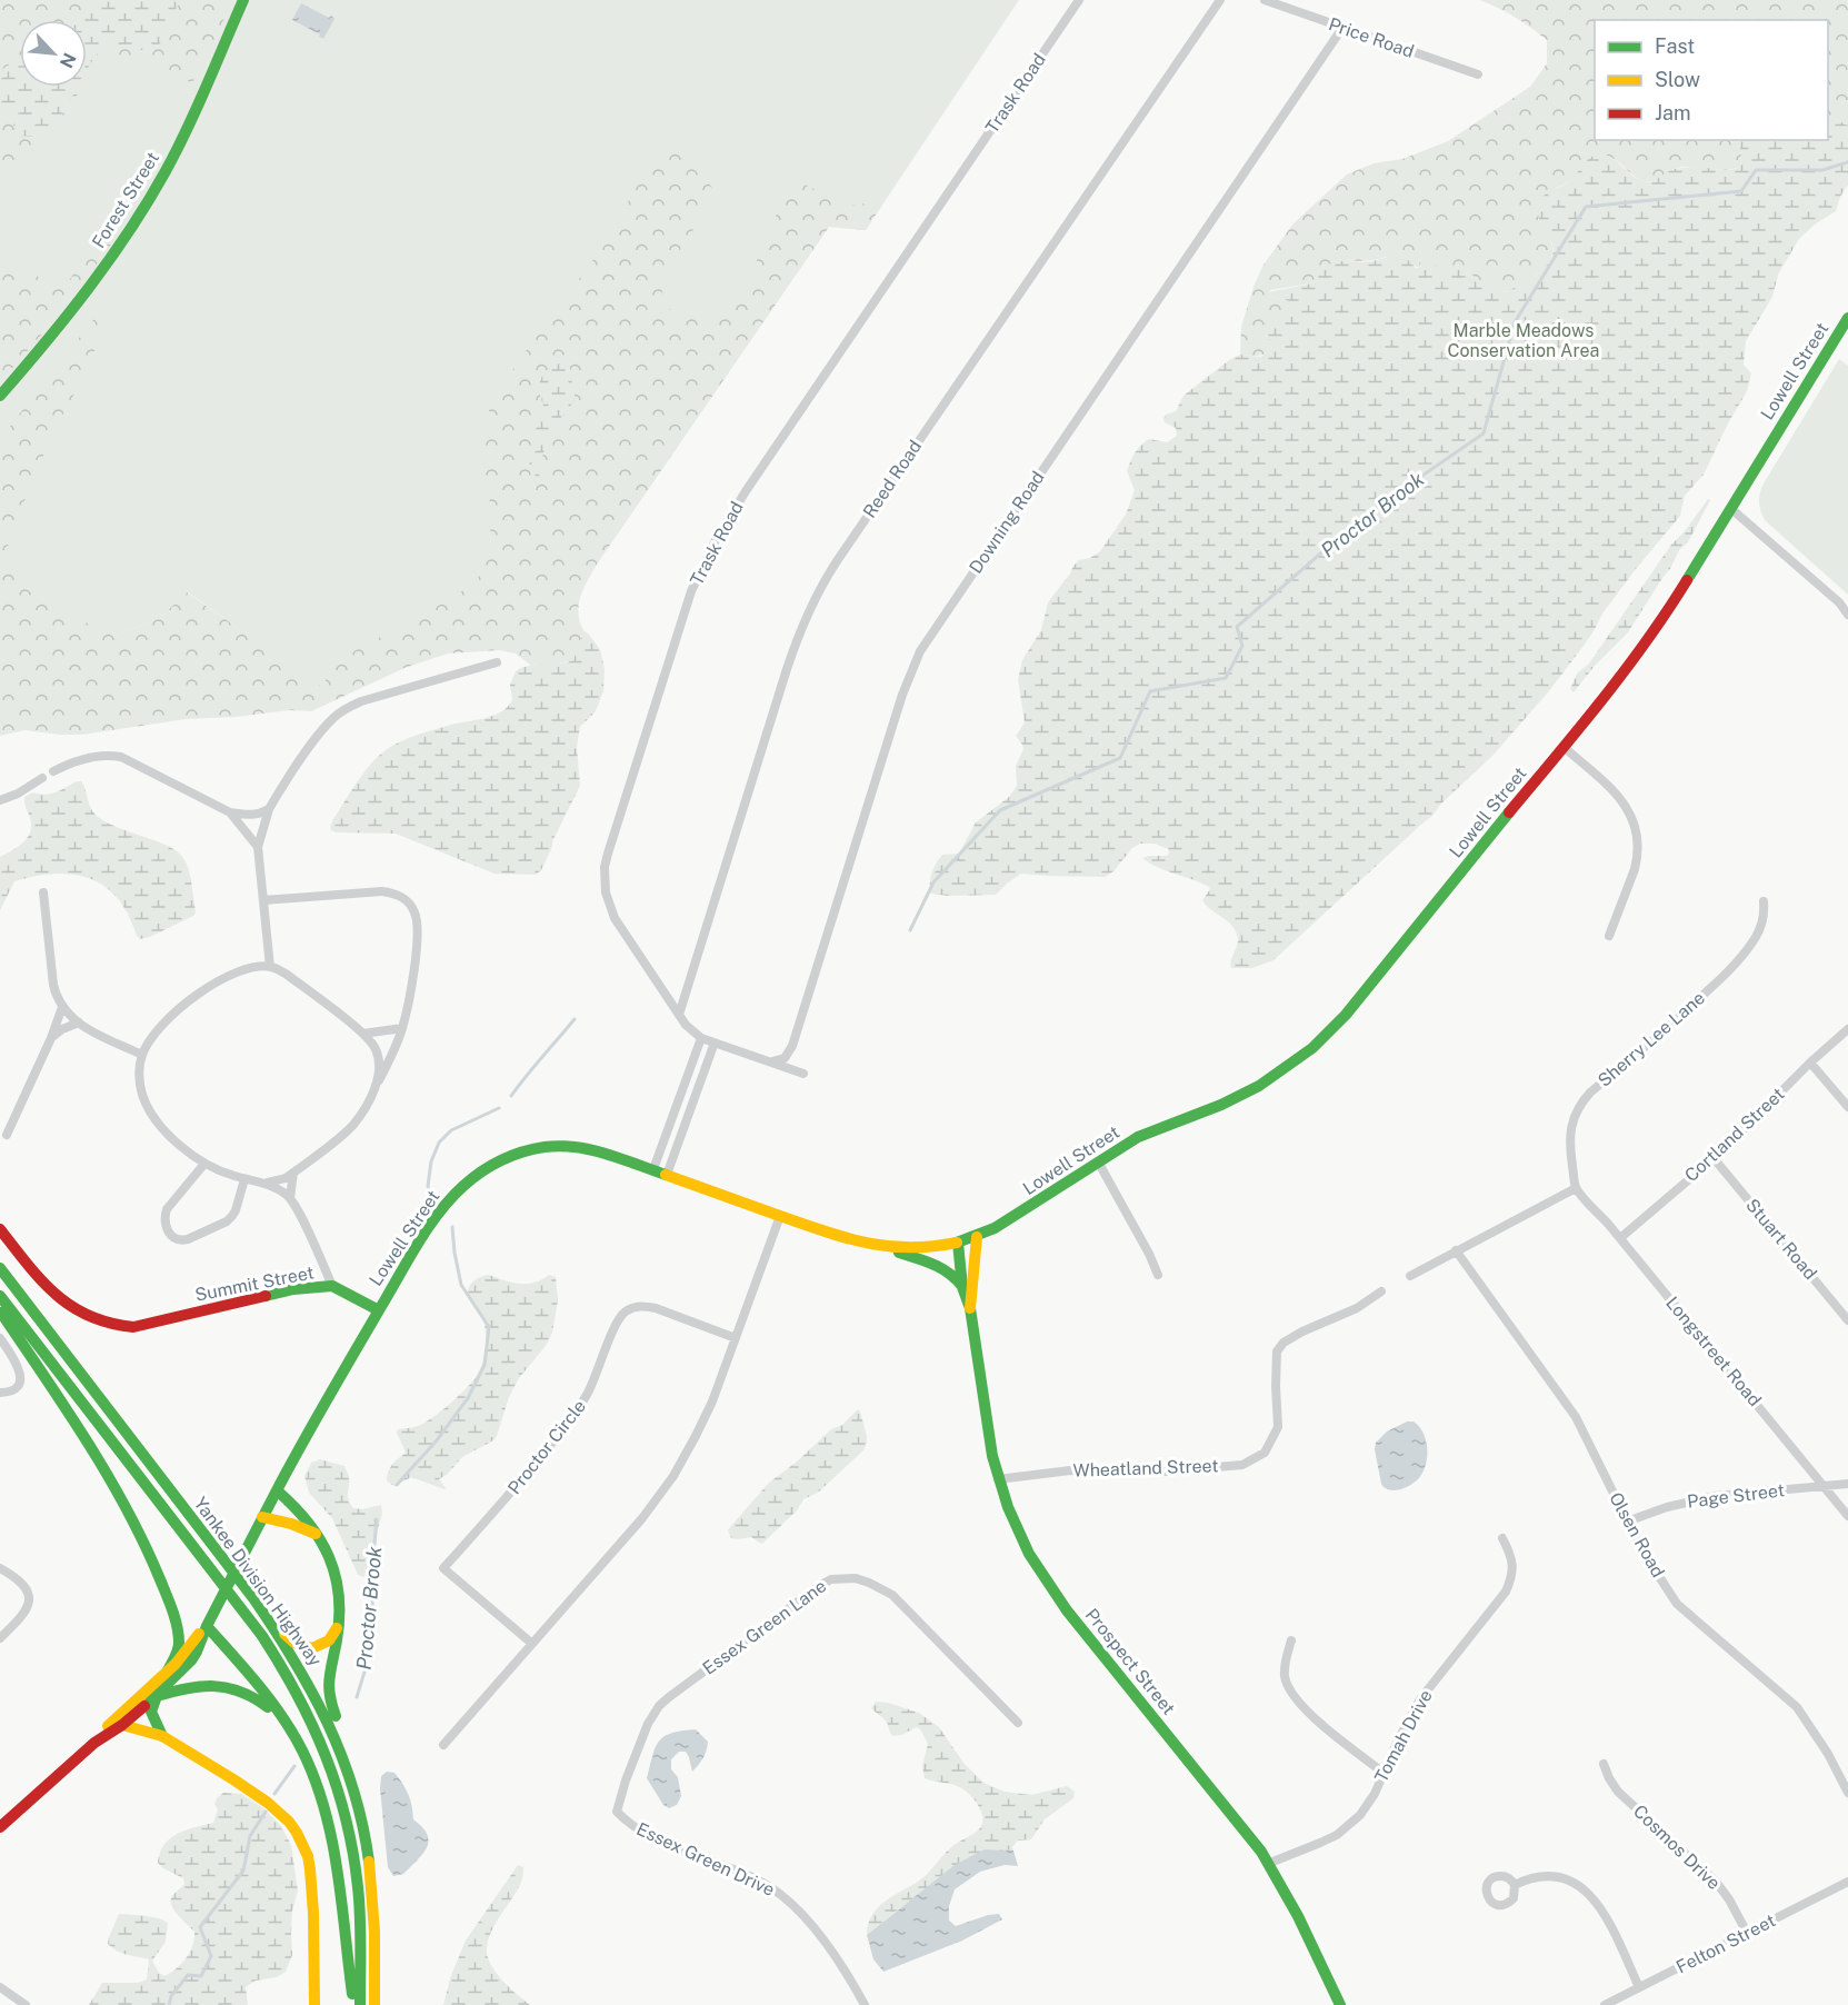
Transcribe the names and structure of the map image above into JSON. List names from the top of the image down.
{
  "streets": {
    "main road": [
      "Forest Street",
      "Lowell Street",
      "Summit Street",
      "Yankee Division Highway",
      "Prospect Street"
    ],
    "street": [
      "Price Road",
      "Trask Road",
      "Reed Road",
      "Downing Road",
      "Sherry Lee Lane",
      "Cortland Street",
      "Stuart Road",
      "Longstreet Road",
      "Proctor Circle",
      "Wheatland Street",
      "Page Street",
      "Olsen Road",
      "Essex Green Lane",
      "Tomah Drive",
      "Cosmos Drive",
      "Essex Green Drive",
      "Felton Street"
    ]
  },
  "crossings": [
    ["Price Road", "Downing Road"],
    ["Trask Road", "Reed Road"],
    ["Trask Road", "Downing Road"],
    ["Lowell Street", "Summit Street"],
    ["Lowell Street", "Prospect Street"],
    ["Sherry Lee Lane", "Longstreet Road"],
    ["Cortland Street", "Stuart Road"],
    ["Cortland Street", "Longstreet Road"],
    ["Longstreet Road", "Page Street"],
    ["Wheatland Street", "Prospect Street"],
    ["Page Street", "Olsen Road"],
    ["Essex Green Lane", "Essex Green Drive"],
    ["Prospect Street", "Tomah Drive"],
    ["Cosmos Drive", "Felton Street"]
  ],
  "water": ["Proctor Brook"],
  "parks": ["Marble Meadows Conservation Area"],
  "legend": ["Fast", "Slow", "Jam"],
  "north": "bottom right"
}
